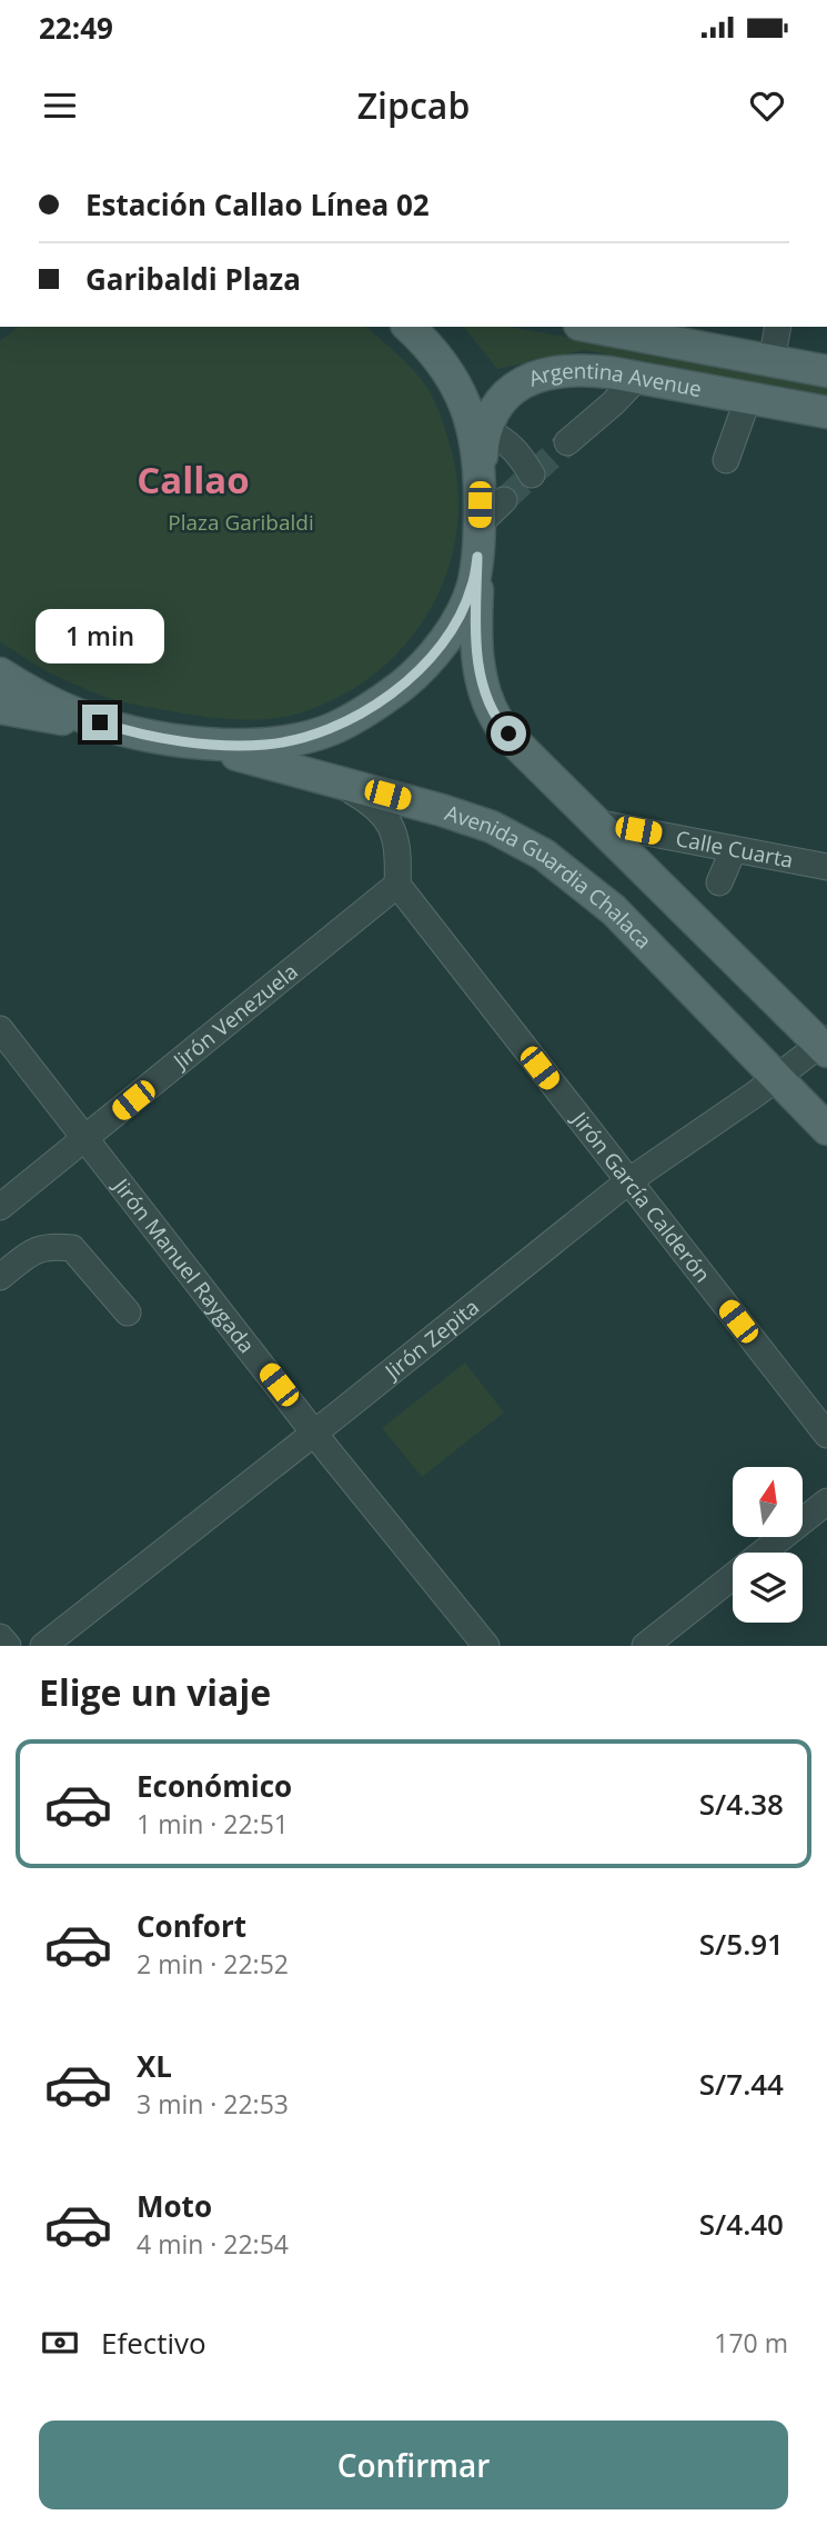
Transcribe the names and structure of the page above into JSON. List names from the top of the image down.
{
  "streets": {
    "main road": ["Argentina Avenue", "Avenida Guardia Chalaca"],
    "street": [
      "Calle Cuarta",
      "Jirón Venezuela",
      "Jirón García Calderón",
      "Jirón Manuel Raygada",
      "Jirón Zepita"
    ]
  },
  "crossings": [
    ["Avenida Guardia Chalaca", "Jirón Zepita"],
    ["Jirón Venezuela", "Jirón García Calderón"],
    ["Jirón Venezuela", "Jirón Manuel Raygada"],
    ["Jirón García Calderón", "Jirón Zepita"],
    ["Jirón Manuel Raygada", "Jirón Zepita"]
  ],
  "districts": ["Callao"],
  "parks": ["Plaza Garibaldi"],
  "north": "top",
  "page": {
    "status": "22:49",
    "header": "Zipcab",
    "banner": ["Estación Callao Línea 02", "Garibaldi Plaza"],
    "bubble": "1 min",
    "heading": "Elige un viaje",
    "list": [
      {
        "name": "Económico",
        "note": "1 min · 22:51",
        "value": "S/4.38"
      },
      {
        "name": "Confort",
        "note": "2 min · 22:52",
        "value": "S/5.91"
      },
      {
        "name": "XL",
        "note": "3 min · 22:53",
        "value": "S/7.44"
      },
      {
        "name": "Moto",
        "note": "4 min · 22:54",
        "value": "S/4.40"
      }
    ],
    "pay": ["Efectivo", "170 m"],
    "buttons": "Confirmar"
  }
}
